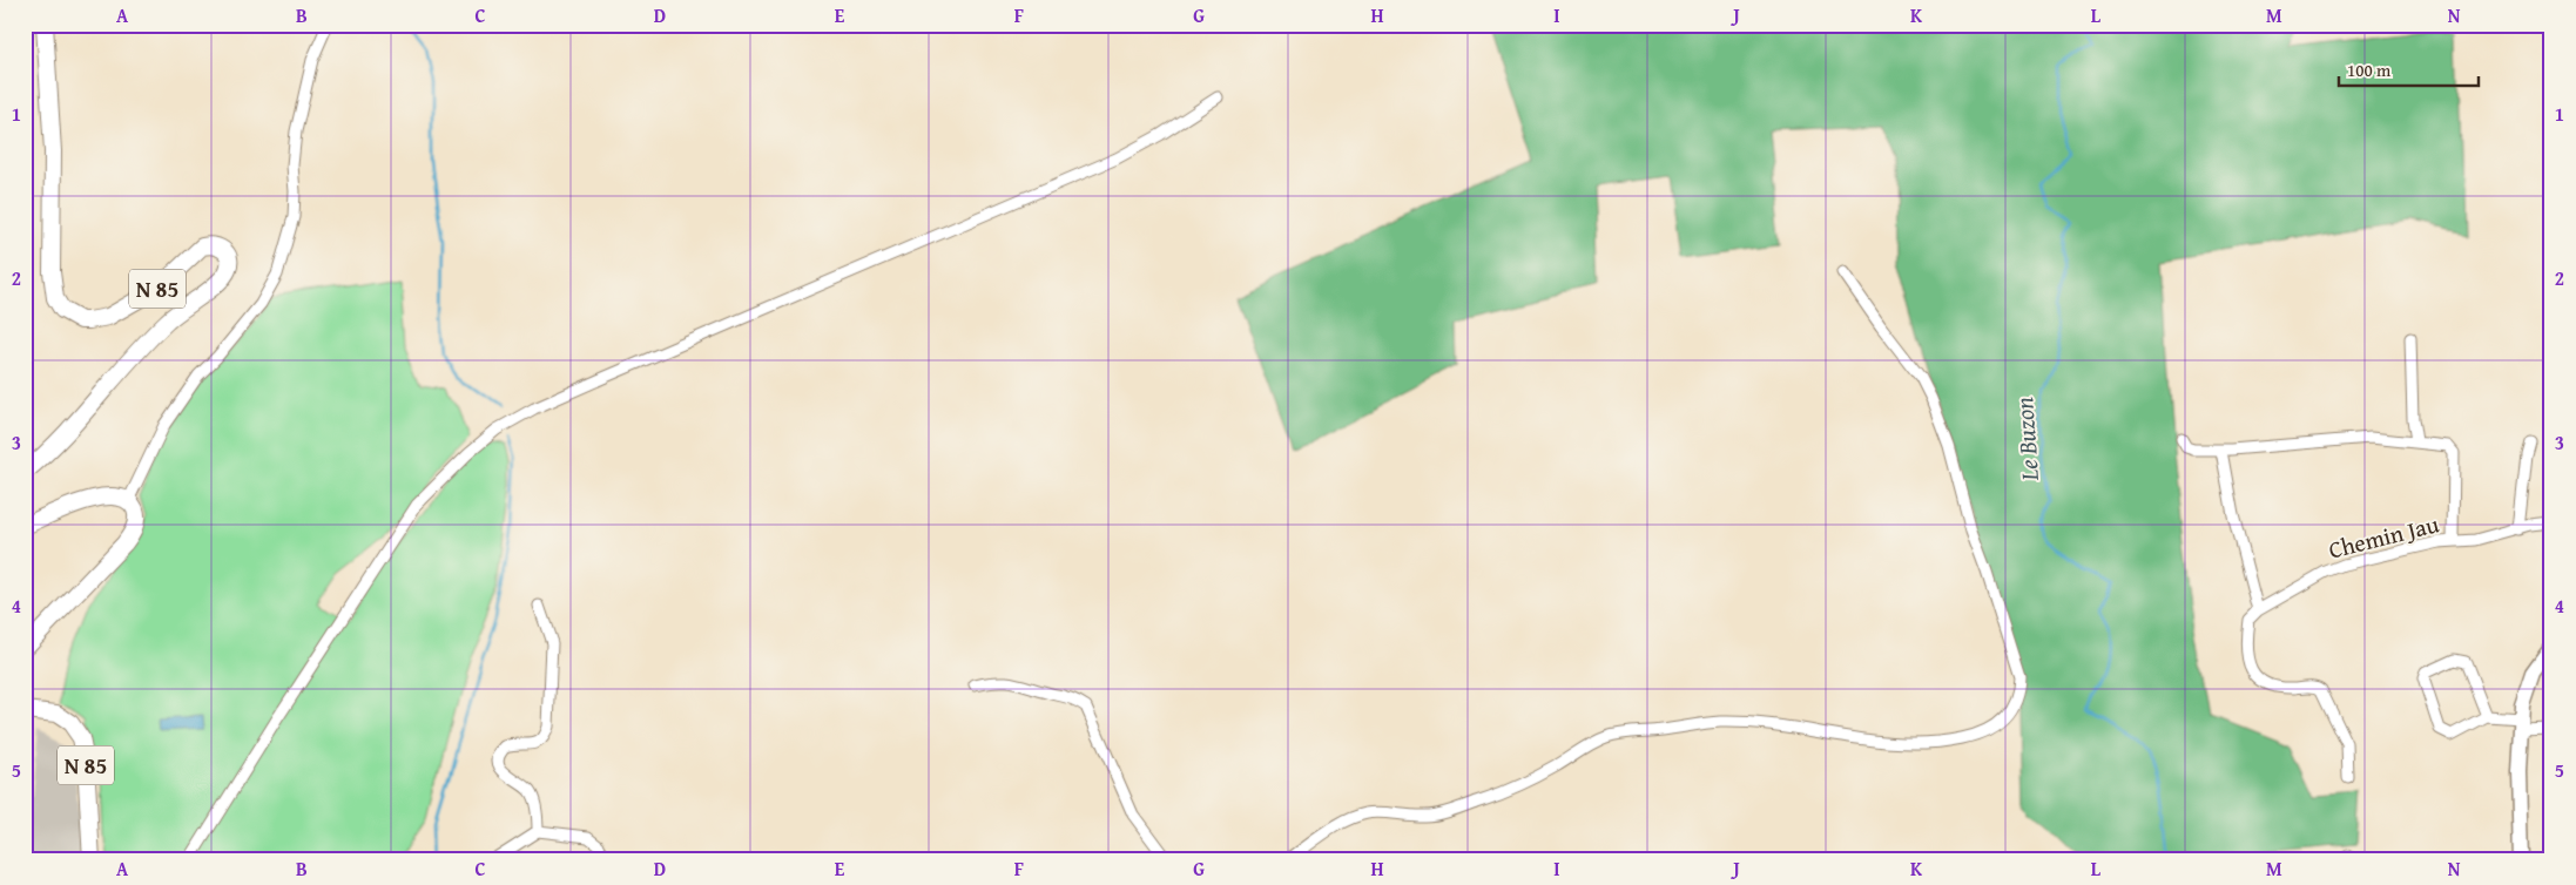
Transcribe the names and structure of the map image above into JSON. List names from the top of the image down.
{
  "streets": {
    "main road": ["N 85"],
    "street": ["Chemin Jau"]
  },
  "water": ["Le Buzon"],
  "scale_bar": "100 m",
  "grid": {
    "columns": [
      "A",
      "B",
      "C",
      "D",
      "E",
      "F",
      "G",
      "H",
      "I",
      "J",
      "K",
      "L",
      "M",
      "N"
    ],
    "rows": [
      "1",
      "2",
      "3",
      "4",
      "5"
    ]
  }
}
